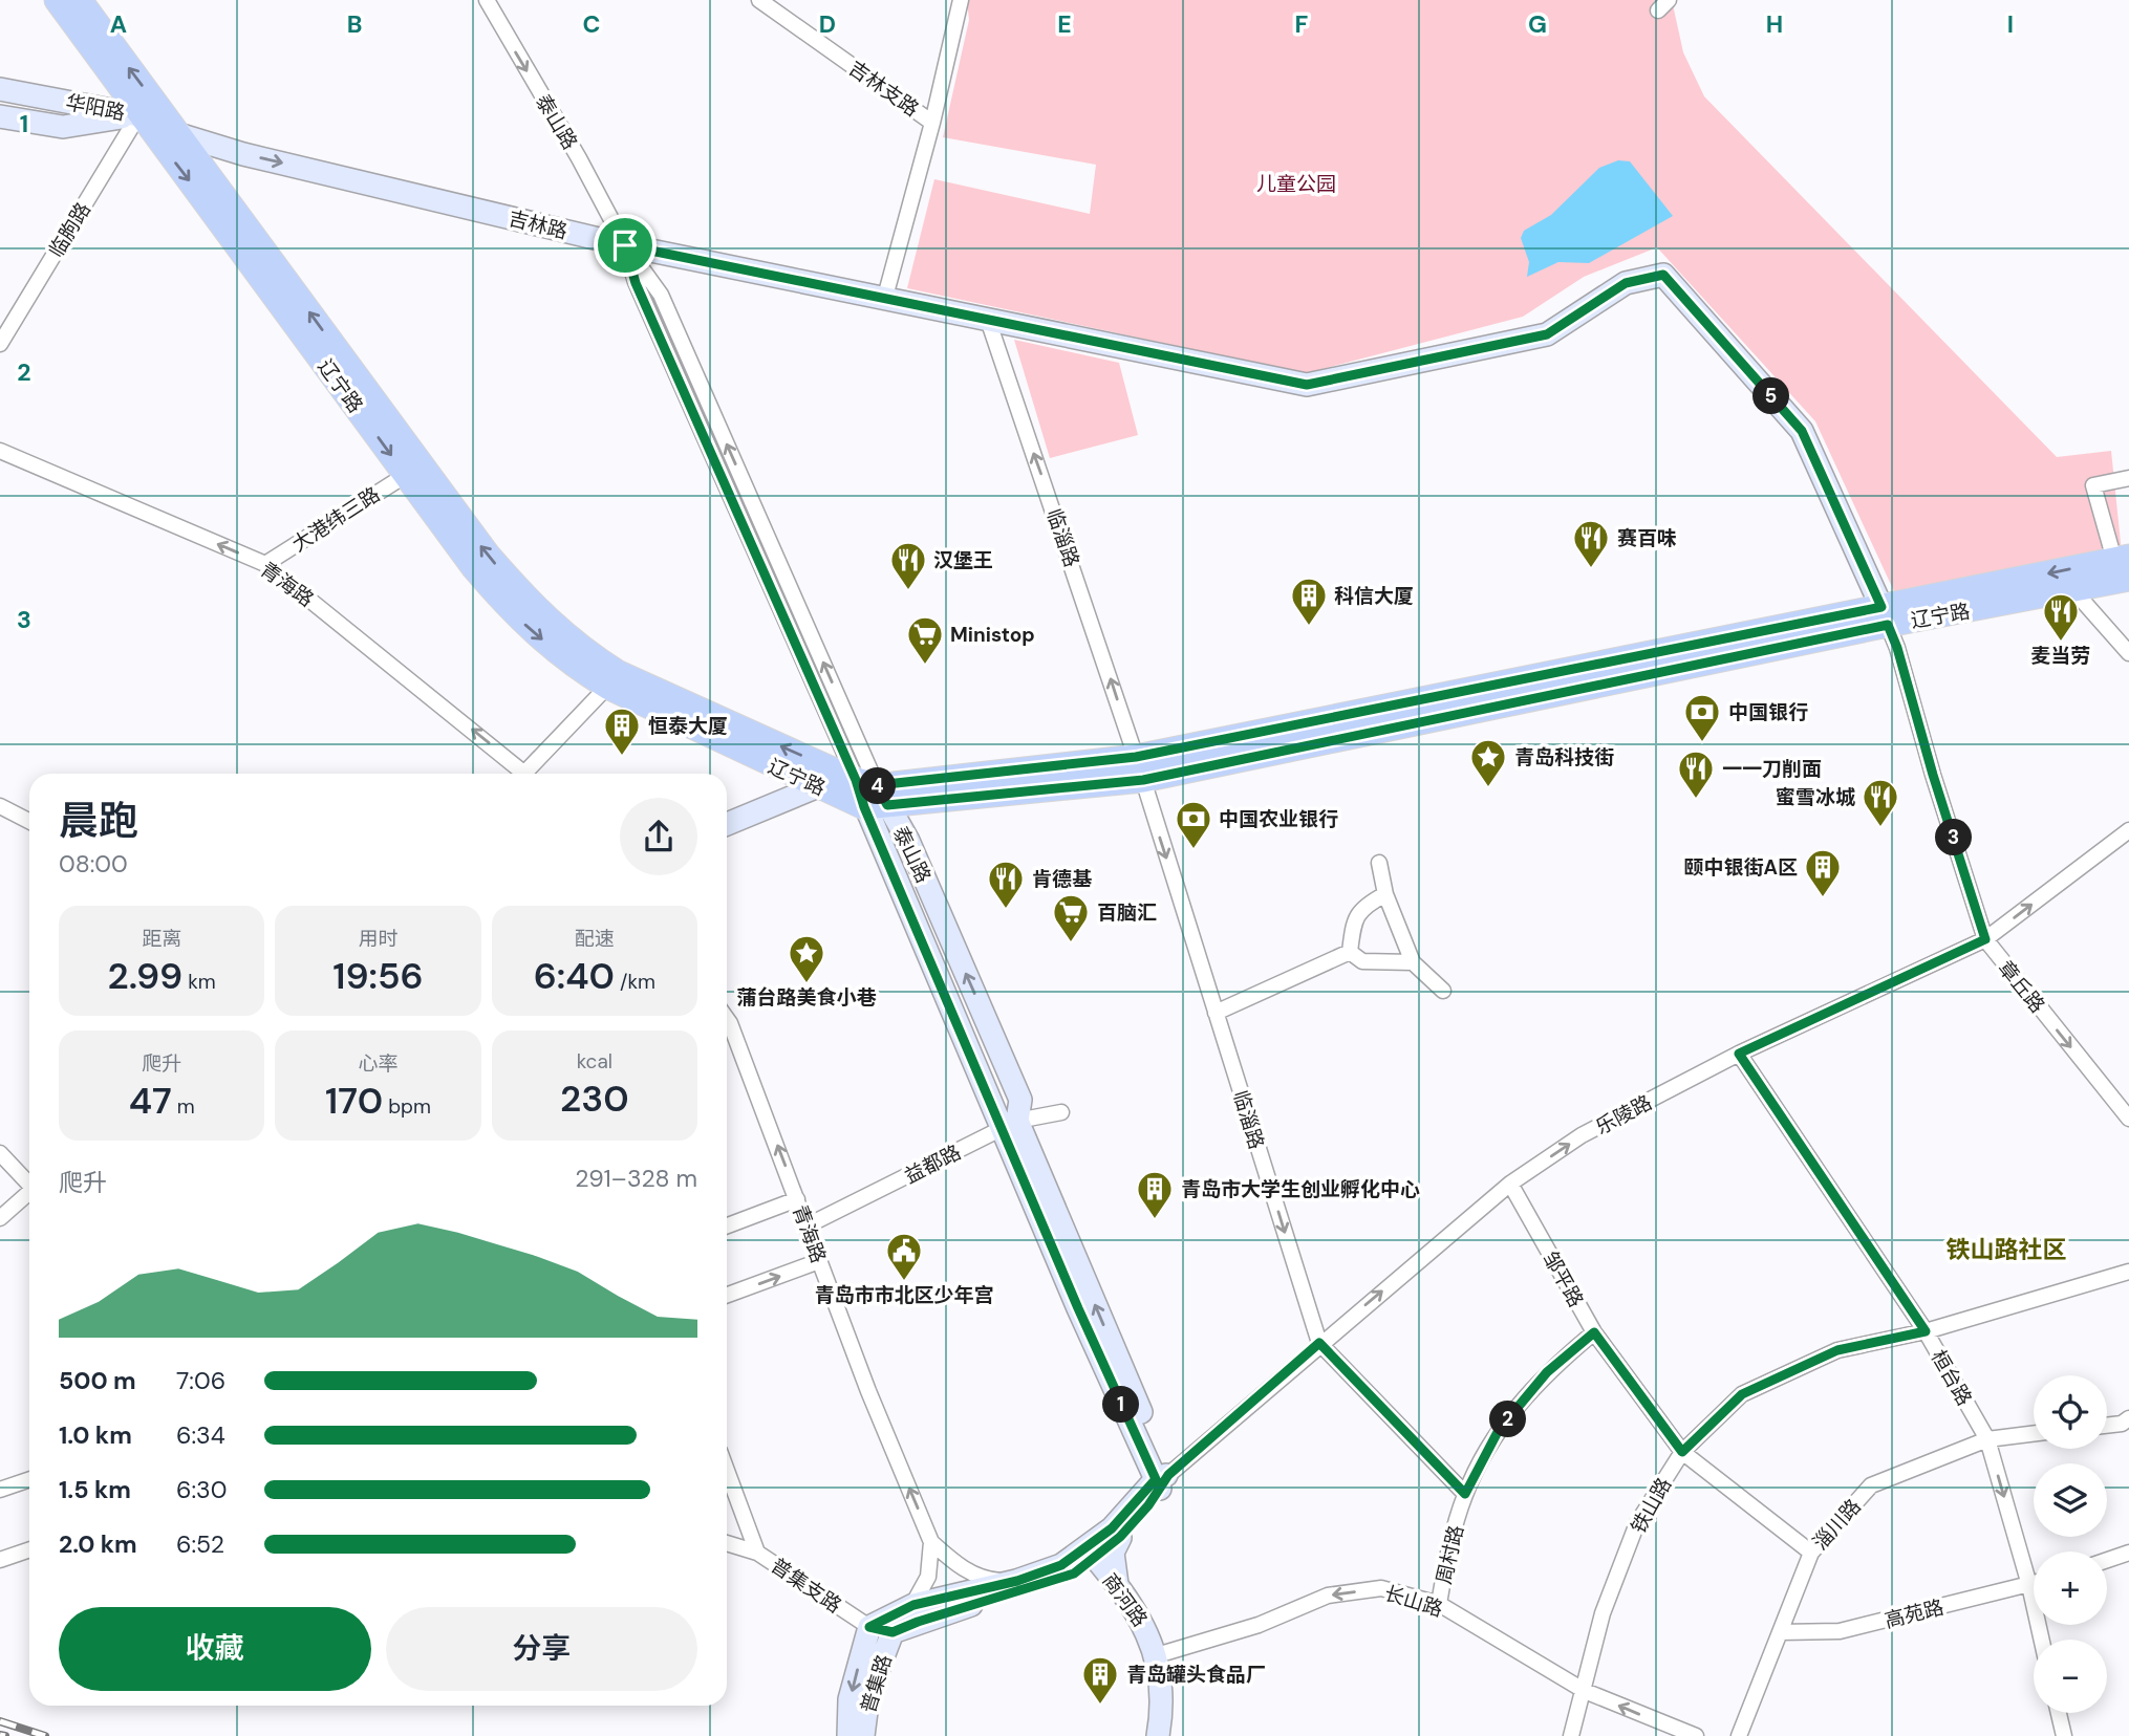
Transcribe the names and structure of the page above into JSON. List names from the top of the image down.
{
  "streets": {
    "main road": ["辽宁路"],
    "street": [
      "吉林支路",
      "华阳路",
      "泰山路",
      "吉林路",
      "临朐路",
      "大港纬三路",
      "临淄路",
      "青海路",
      "章丘路",
      "乐陵路",
      "益都路",
      "邹平路",
      "桓台路",
      "铁山路",
      "淄川路",
      "周村路",
      "普集支路",
      "商河路",
      "长山路",
      "高苑路",
      "普集路"
    ]
  },
  "crossings": [
    ["吉林支路", "吉林路"],
    ["华阳路", "吉林路"],
    ["华阳路", "临朐路"],
    ["华阳路", "辽宁路"],
    ["泰山路", "吉林路"],
    ["泰山路", "辽宁路"],
    ["泰山路", "乐陵路"],
    ["泰山路", "益都路"],
    ["吉林路", "临朐路"],
    ["吉林路", "辽宁路"],
    ["吉林路", "临淄路"],
    ["吉林路", "章丘路"],
    ["临朐路", "辽宁路"],
    ["辽宁路", "大港纬三路"],
    ["辽宁路", "临淄路"],
    ["辽宁路", "章丘路"],
    ["大港纬三路", "青海路"],
    ["临淄路", "乐陵路"],
    ["临淄路", "周村路"],
    ["青海路", "乐陵路"],
    ["青海路", "益都路"],
    ["青海路", "普集支路"],
    ["青海路", "普集路"],
    ["章丘路", "乐陵路"],
    ["乐陵路", "邹平路"],
    ["乐陵路", "桓台路"],
    ["乐陵路", "普集支路"],
    ["乐陵路", "商河路"],
    ["乐陵路", "普集路"],
    ["邹平路", "铁山路"],
    ["邹平路", "淄川路"],
    ["邹平路", "周村路"],
    ["桓台路", "铁山路"],
    ["桓台路", "淄川路"],
    ["桓台路", "高苑路"],
    ["铁山路", "长山路"],
    ["淄川路", "高苑路"],
    ["周村路", "长山路"],
    ["普集支路", "普集路"],
    ["商河路", "长山路"]
  ],
  "one_way": ["青海路", "乐陵路", "长山路"],
  "districts": ["铁山路社区"],
  "parks": ["儿童公园"],
  "places": {
    "restaurant": [
      "赛百味",
      "汉堡王",
      "麦当劳",
      "一一刀削面",
      "蜜雪冰城",
      "肯德基"
    ],
    "building": [
      "科信大厦",
      "恒泰大厦",
      "颐中银街A区",
      "青岛市大学生创业孵化中心",
      "青岛罐头食品厂"
    ],
    "supermarket": ["Ministop", "百脑汇"],
    "bank": ["中国银行", "中国农业银行"],
    "place": ["青岛科技街", "蒲台路美食小巷"],
    "public building": ["青岛市市北区少年宫"]
  },
  "page": {
    "pins": [
      "5",
      "4",
      "3",
      "1",
      "2"
    ],
    "heading": ["晨跑", "08:00"],
    "stats": [
      ["距离", "2.99 km"],
      ["用时", "19:56"],
      ["配速", "6:40 /km"],
      ["爬升", "47 m"],
      ["心率", "170 bpm"],
      ["kcal", "230"]
    ],
    "chart": ["爬升", "291–328 m"],
    "list": [
      {
        "name": "500 m",
        "note": "7:06"
      },
      {
        "name": "1.0 km",
        "note": "6:34"
      },
      {
        "name": "1.5 km",
        "note": "6:30"
      },
      {
        "name": "2.0 km",
        "note": "6:52"
      }
    ],
    "map_buttons": ["+", "−"],
    "buttons": ["收藏", "分享"]
  },
  "grid": {
    "columns": [
      "A",
      "B",
      "C",
      "D",
      "E",
      "F",
      "G",
      "H",
      "I"
    ],
    "rows": ["1", "2", "3"]
  }
}
